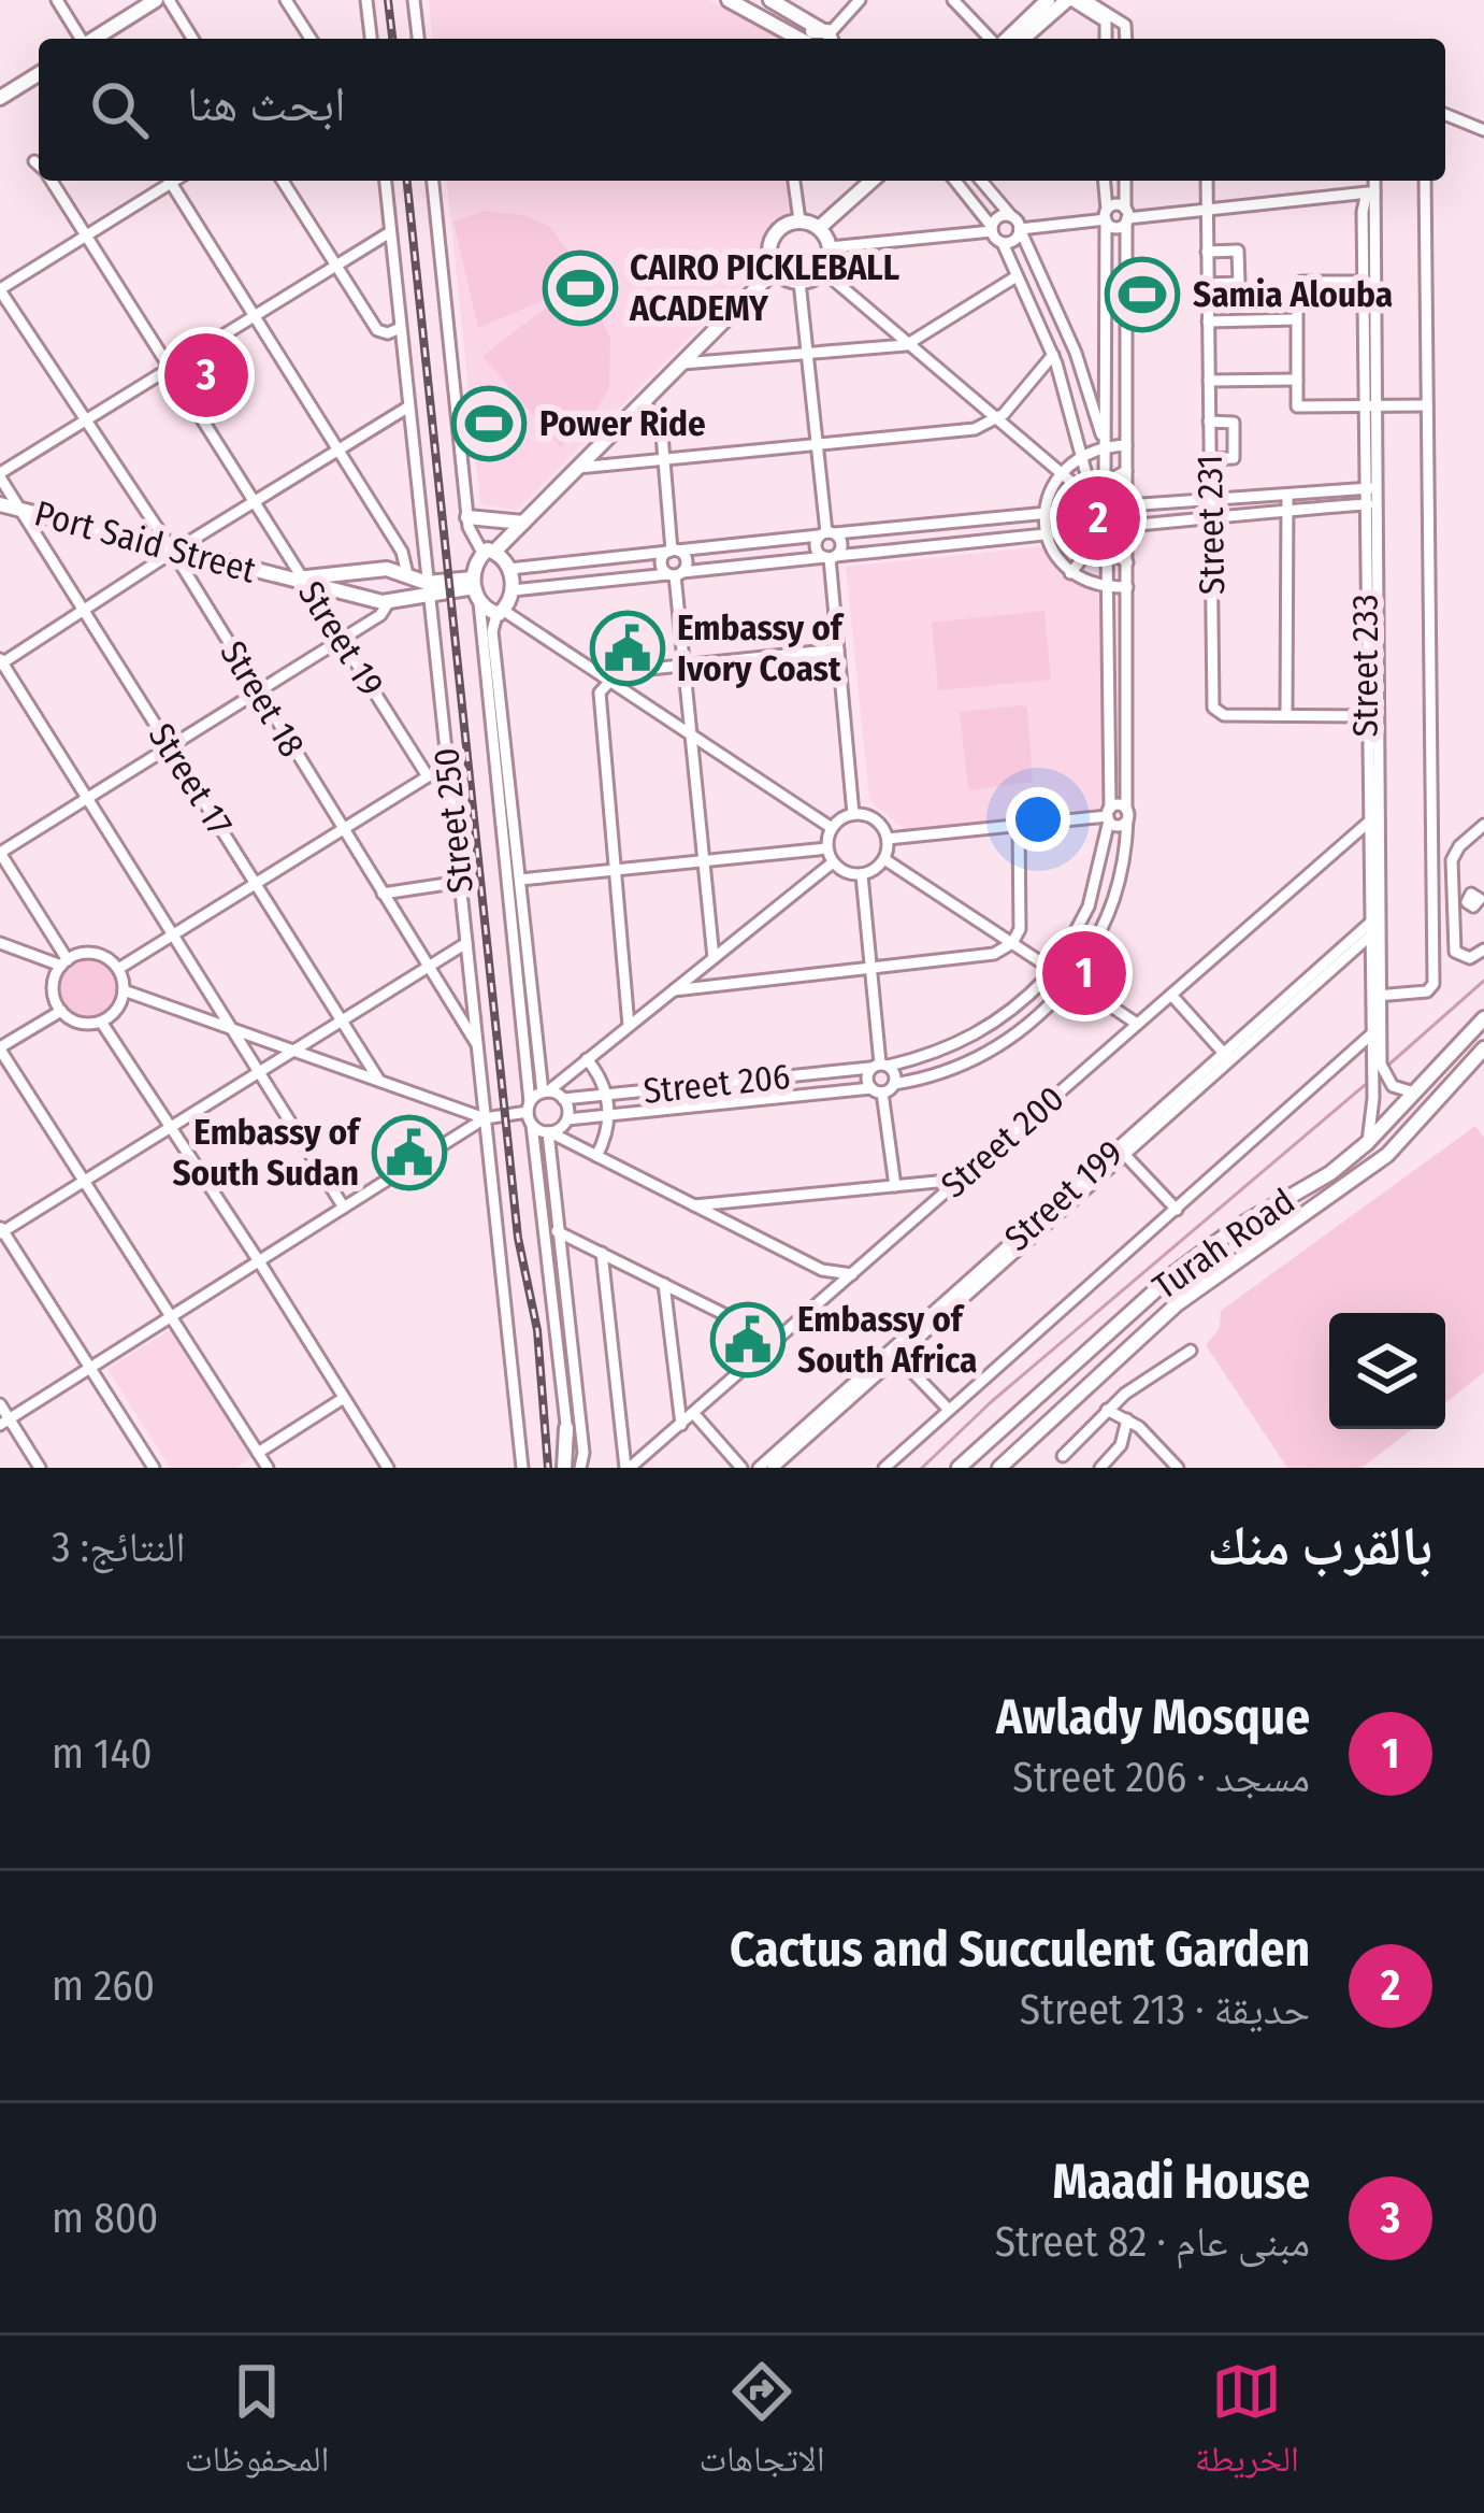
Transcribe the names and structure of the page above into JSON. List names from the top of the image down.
{
  "streets": {
    "main road": ["Port Said Street", "Turah Road"],
    "street": [
      "Street 231",
      "Street 19",
      "Street 233",
      "Street 18",
      "Street 17",
      "Street 250",
      "Street 206",
      "Street 200",
      "Street 199"
    ]
  },
  "crossings": [
    ["Street 231", "Street 233"],
    ["Port Said Street", "Street 19"],
    ["Port Said Street", "Street 18"],
    ["Port Said Street", "Street 17"],
    ["Port Said Street", "Street 250"],
    ["Street 233", "Street 200"],
    ["Street 233", "Street 199"],
    ["Street 233", "Turah Road"],
    ["Street 18", "Street 250"],
    ["Street 250", "Street 206"]
  ],
  "places": {
    "sports": ["CAIRO PICKLEBALL ACADEMY", "Samia Alouba", "Power Ride"],
    "public building": ["Embassy of Ivory Coast", "Embassy of South Sudan", "Embassy of South Africa"]
  },
  "page": {
    "search": "ابحث هنا",
    "pins": ["3", "2", "1"],
    "heading": ["بالقرب منك", "النتائج: 3"],
    "list": [
      {
        "mark": "1",
        "name": "Awlady Mosque",
        "note": "مسجد · Street 206",
        "value": "140 m"
      },
      {
        "mark": "2",
        "name": "Cactus and Succulent Garden",
        "note": "حديقة · Street 213",
        "value": "260 m"
      },
      {
        "mark": "3",
        "name": "Maadi House",
        "note": "مبنى عام · Street 82",
        "value": "800 m"
      }
    ],
    "nav": ["الخريطة", "الاتجاهات", "المحفوظات"]
  }
}
